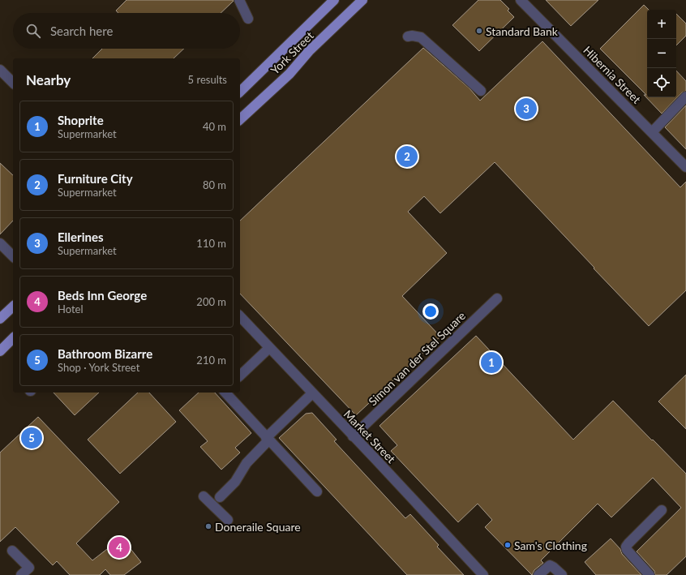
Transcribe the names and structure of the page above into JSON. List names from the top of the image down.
{
  "streets": {
    "main road": ["York Street"],
    "street": ["Hibernia Street", "Simon van der Stel Square", "Market Street"]
  },
  "crossings": [
    ["Simon van der Stel Square", "Market Street"]
  ],
  "places": ["Standard Bank", "Doneraile Square", "Sam's Clothing"],
  "page": {
    "map_buttons": ["+", "−"],
    "search": "Search here",
    "heading": ["Nearby", "5 results"],
    "pins": [
      "3",
      "2",
      "1",
      "5",
      "4"
    ],
    "list": [
      {
        "mark": "1",
        "name": "Shoprite",
        "note": "Supermarket",
        "value": "40 m"
      },
      {
        "mark": "2",
        "name": "Furniture City",
        "note": "Supermarket",
        "value": "80 m"
      },
      {
        "mark": "3",
        "name": "Ellerines",
        "note": "Supermarket",
        "value": "110 m"
      },
      {
        "mark": "4",
        "name": "Beds Inn George",
        "note": "Hotel",
        "value": "200 m"
      },
      {
        "mark": "5",
        "name": "Bathroom Bizarre",
        "note": "Shop · York Street",
        "value": "210 m"
      }
    ]
  }
}
